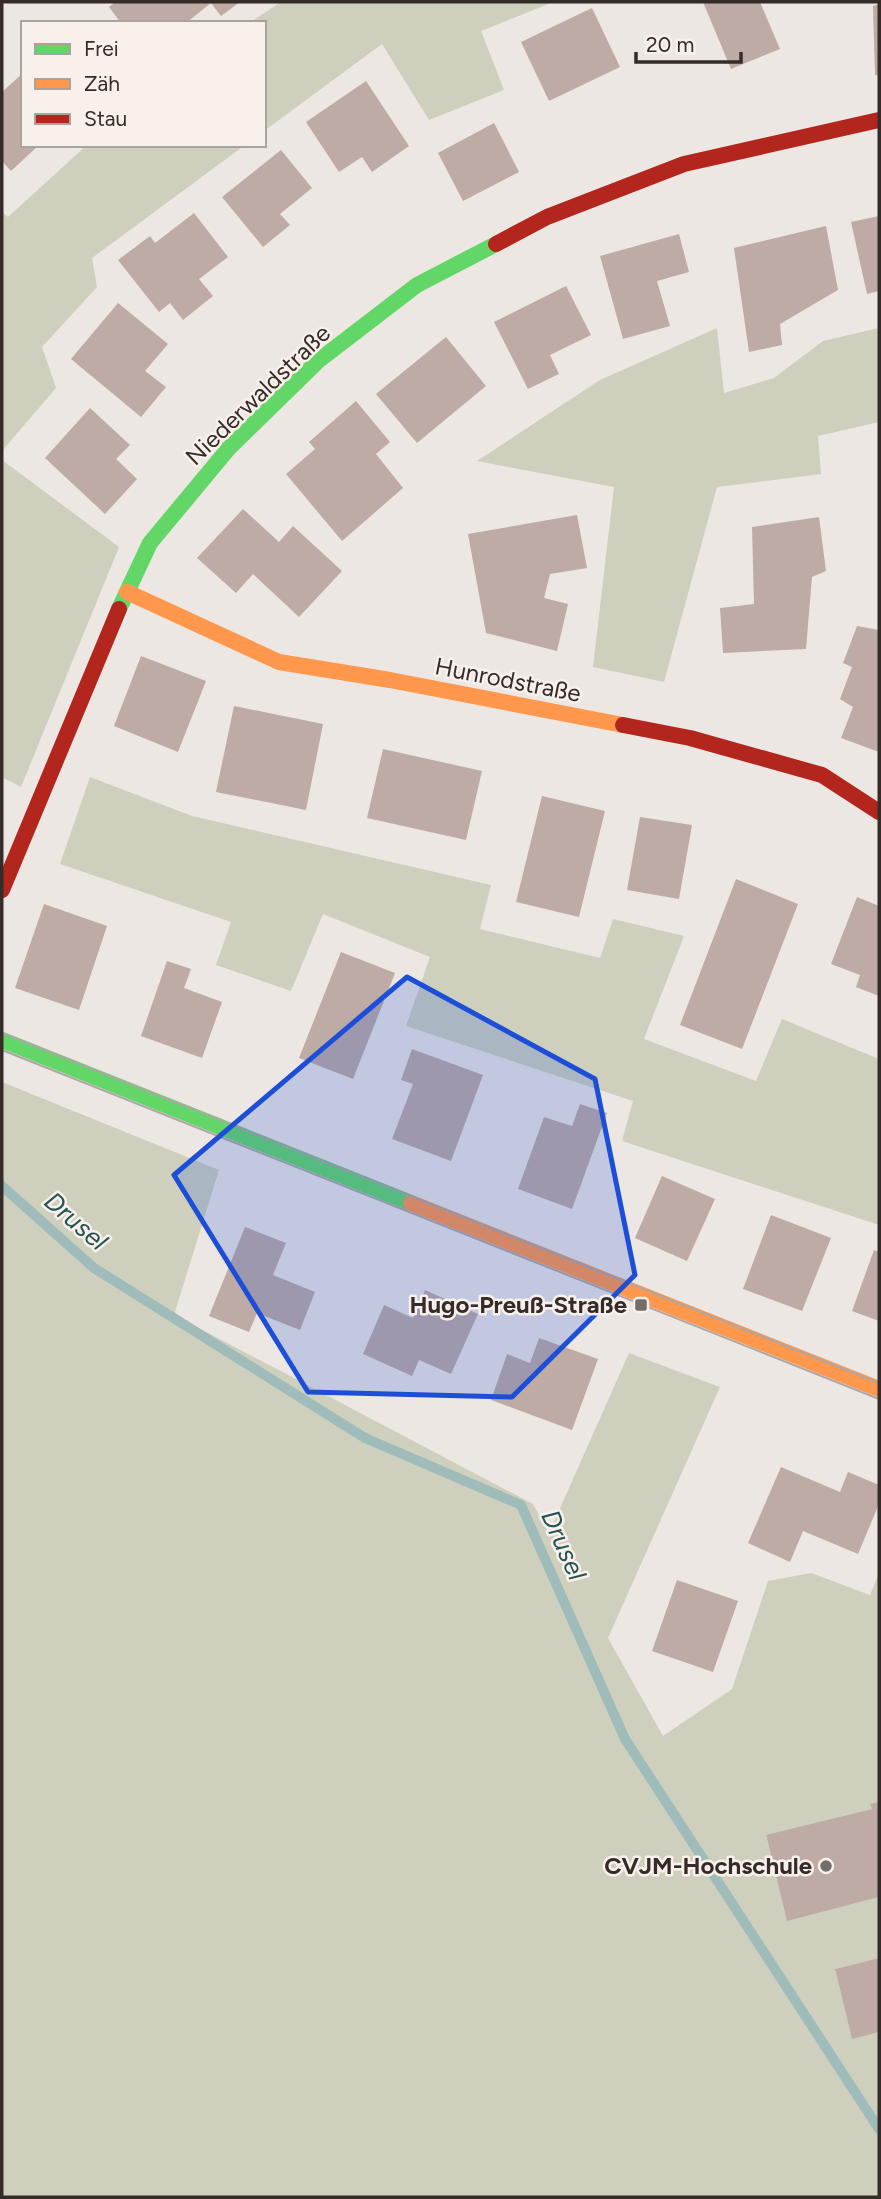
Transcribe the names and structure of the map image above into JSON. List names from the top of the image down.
{
  "streets": {
    "street": ["Niederwaldstraße", "Hunrodstraße"]
  },
  "crossings": [
    ["Niederwaldstraße", "Hunrodstraße"]
  ],
  "water": ["Drusel"],
  "places": {
    "transit": ["Hugo-Preuß-Straße"],
    "other": ["CVJM-Hochschule"]
  },
  "legend": ["Frei", "Zäh", "Stau"],
  "scale_bar": "20 m"
}
